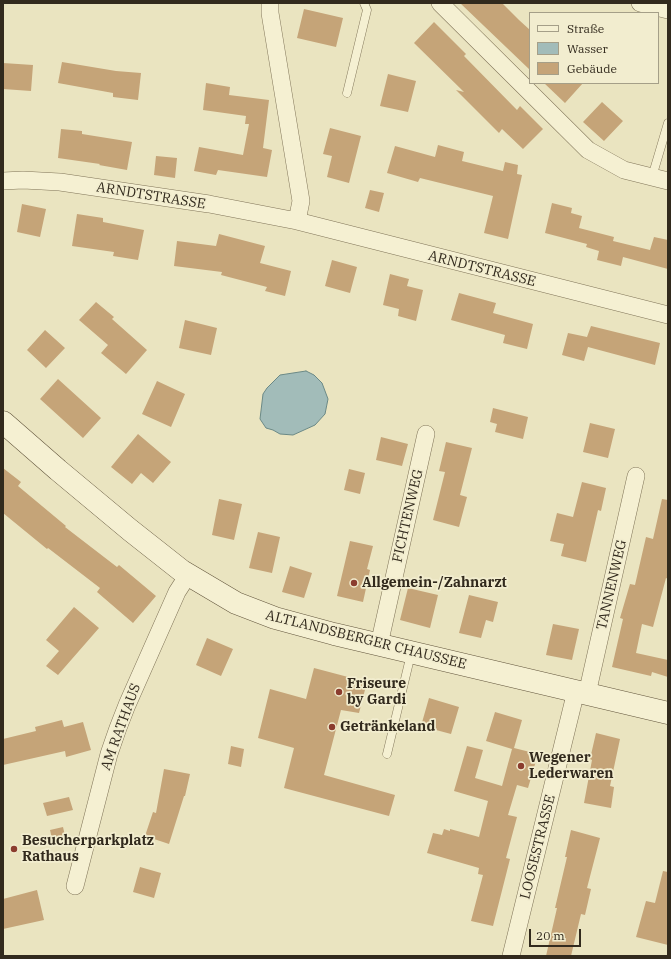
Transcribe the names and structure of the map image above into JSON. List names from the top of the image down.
{
  "streets": {
    "main road": ["ALTLANDSBERGER CHAUSSEE"],
    "street": [
      "ARNDTSTRASSE",
      "FICHTENWEG",
      "TANNENWEG",
      "AM RATHAUS",
      "LOOSESTRASSE"
    ]
  },
  "crossings": [
    ["FICHTENWEG", "ALTLANDSBERGER CHAUSSEE"],
    ["TANNENWEG", "ALTLANDSBERGER CHAUSSEE"],
    ["TANNENWEG", "LOOSESTRASSE"],
    ["ALTLANDSBERGER CHAUSSEE", "AM RATHAUS"],
    ["ALTLANDSBERGER CHAUSSEE", "LOOSESTRASSE"]
  ],
  "places": [
    "Allgemein-/Zahnarzt",
    "Friseure by Gardi",
    "Getränkeland",
    "Wegener Lederwaren",
    "Besucherparkplatz Rathaus"
  ],
  "legend": ["Straße", "Wasser", "Gebäude"],
  "scale_bar": "20 m"
}
